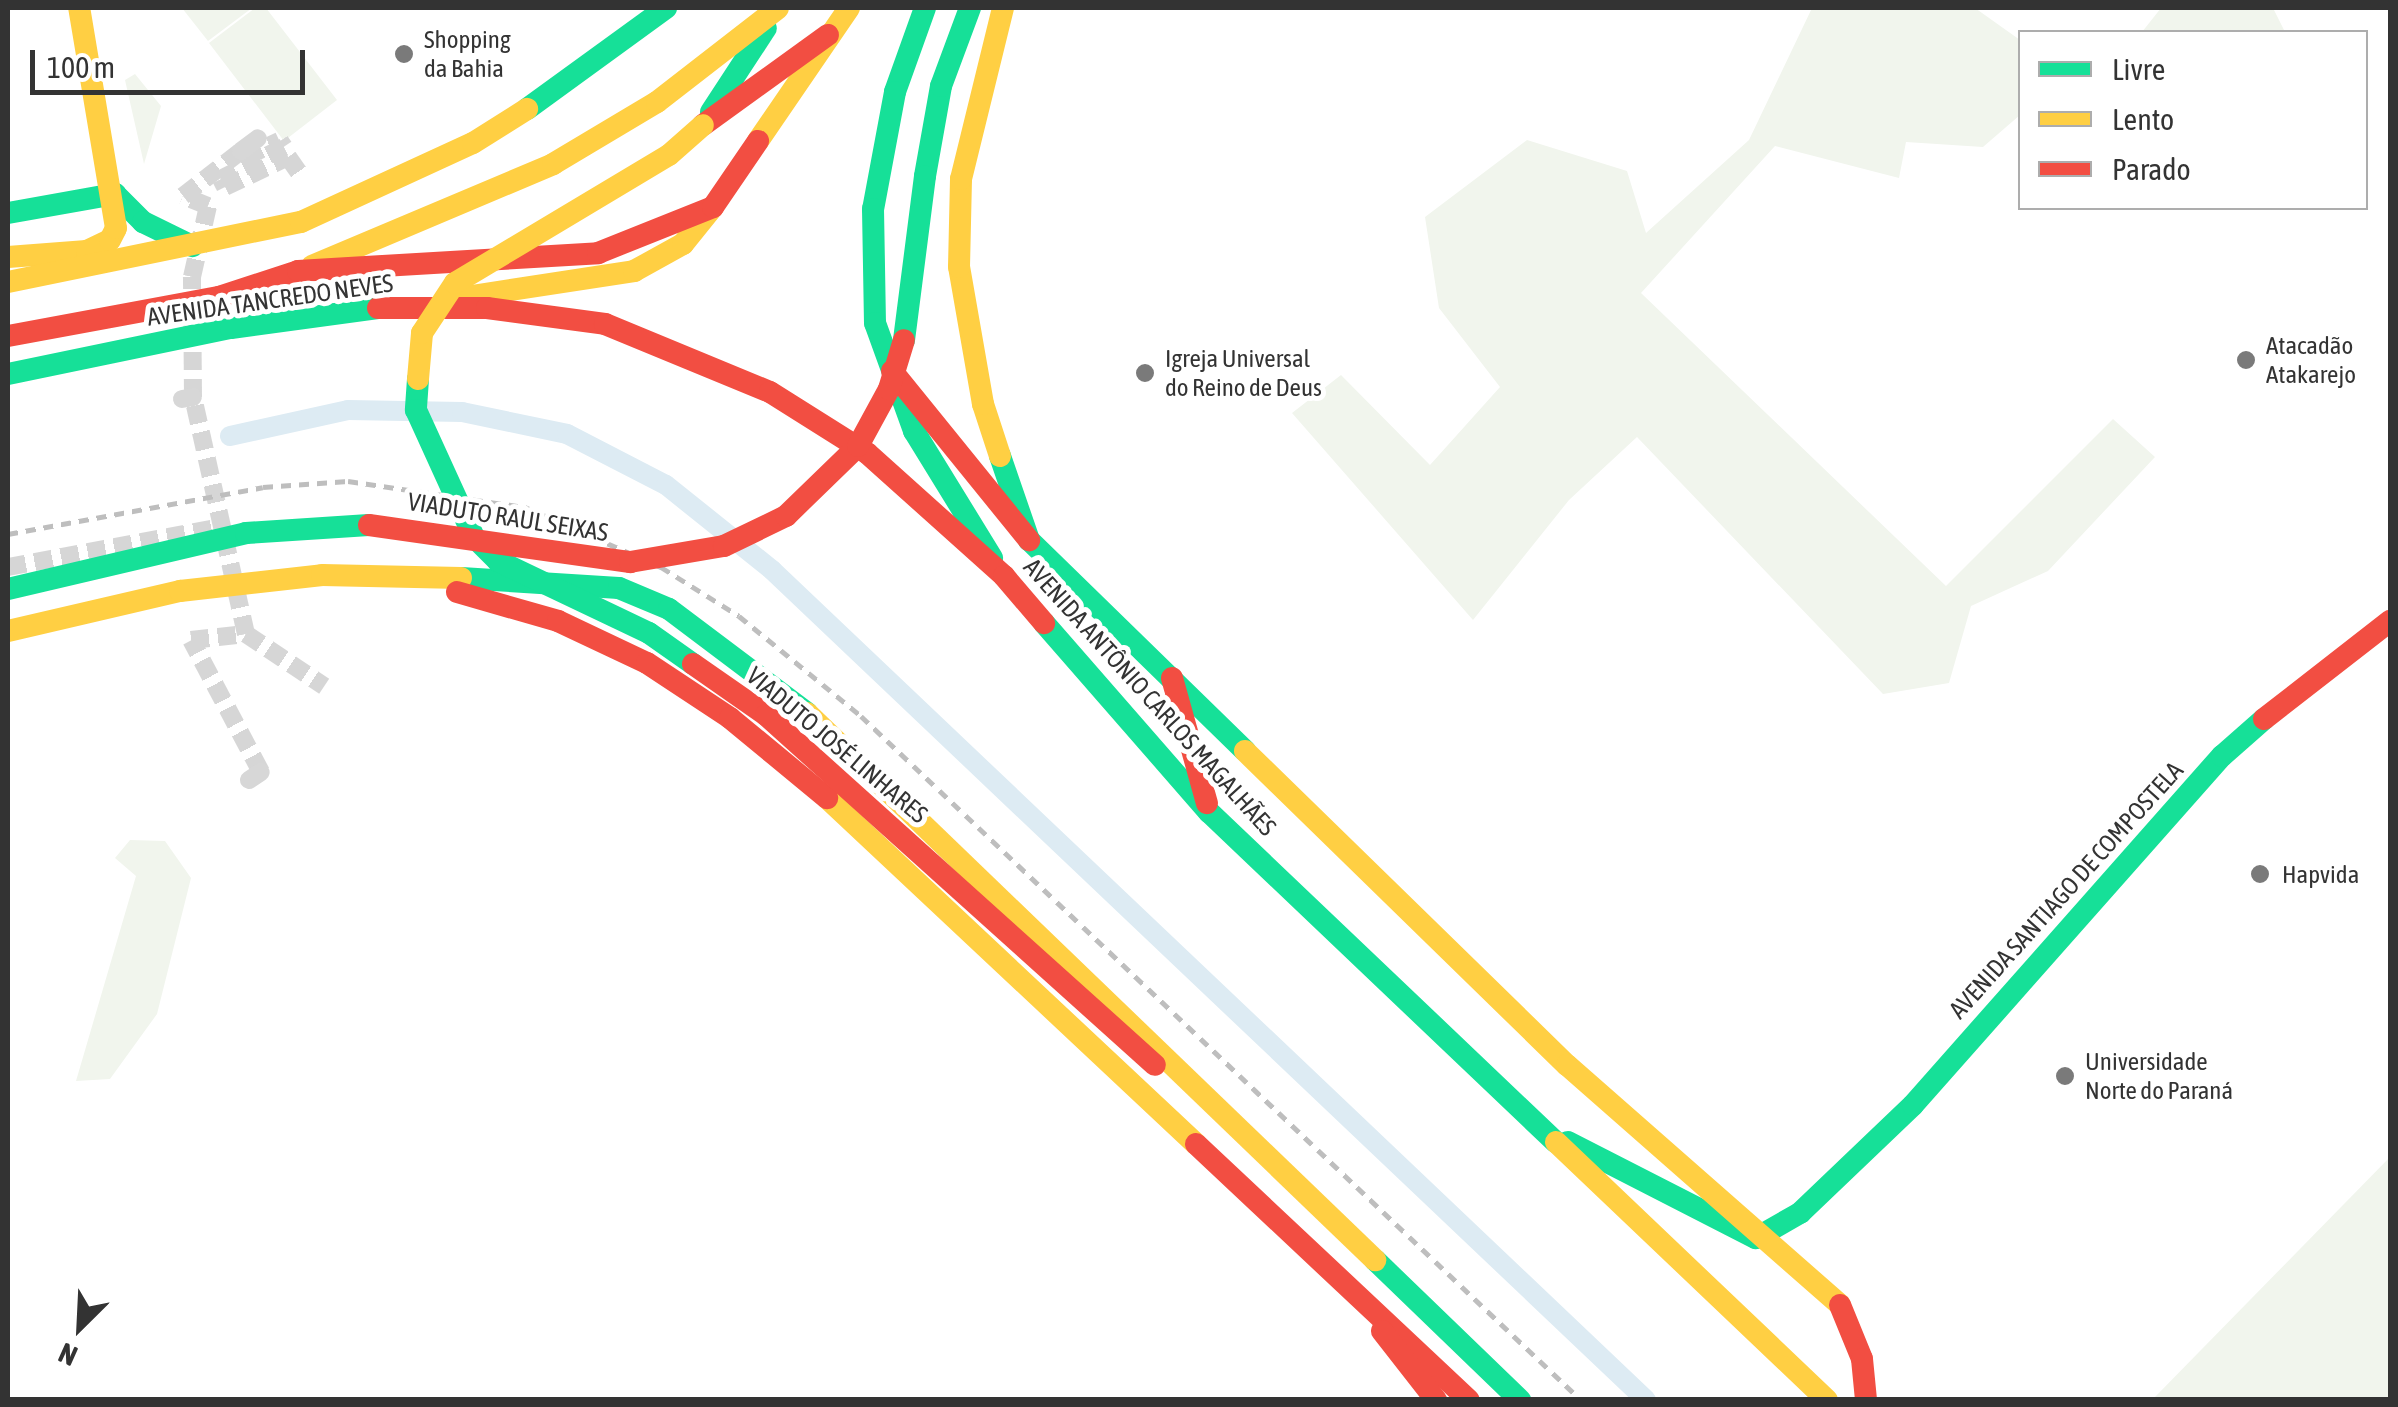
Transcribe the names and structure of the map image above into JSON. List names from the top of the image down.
{
  "streets": {
    "main road": [
      "AVENIDA TANCREDO NEVES",
      "VIADUTO RAUL SEIXAS",
      "AVENIDA ANTÔNIO CARLOS MAGALHÃES",
      "VIADUTO JOSÉ LINHARES",
      "AVENIDA SANTIAGO DE COMPOSTELA"
    ]
  },
  "crossings": [
    ["AVENIDA TANCREDO NEVES", "AVENIDA ANTÔNIO CARLOS MAGALHÃES"],
    ["AVENIDA ANTÔNIO CARLOS MAGALHÃES", "AVENIDA SANTIAGO DE COMPOSTELA"]
  ],
  "places": [
    "Shopping da Bahia",
    "Atacadão Atakarejo",
    "Igreja Universal do Reino de Deus",
    "Hapvida",
    "Universidade Norte do Paraná"
  ],
  "legend": ["Livre", "Lento", "Parado"],
  "scale_bar": "100 m",
  "north": "bottom left"
}
